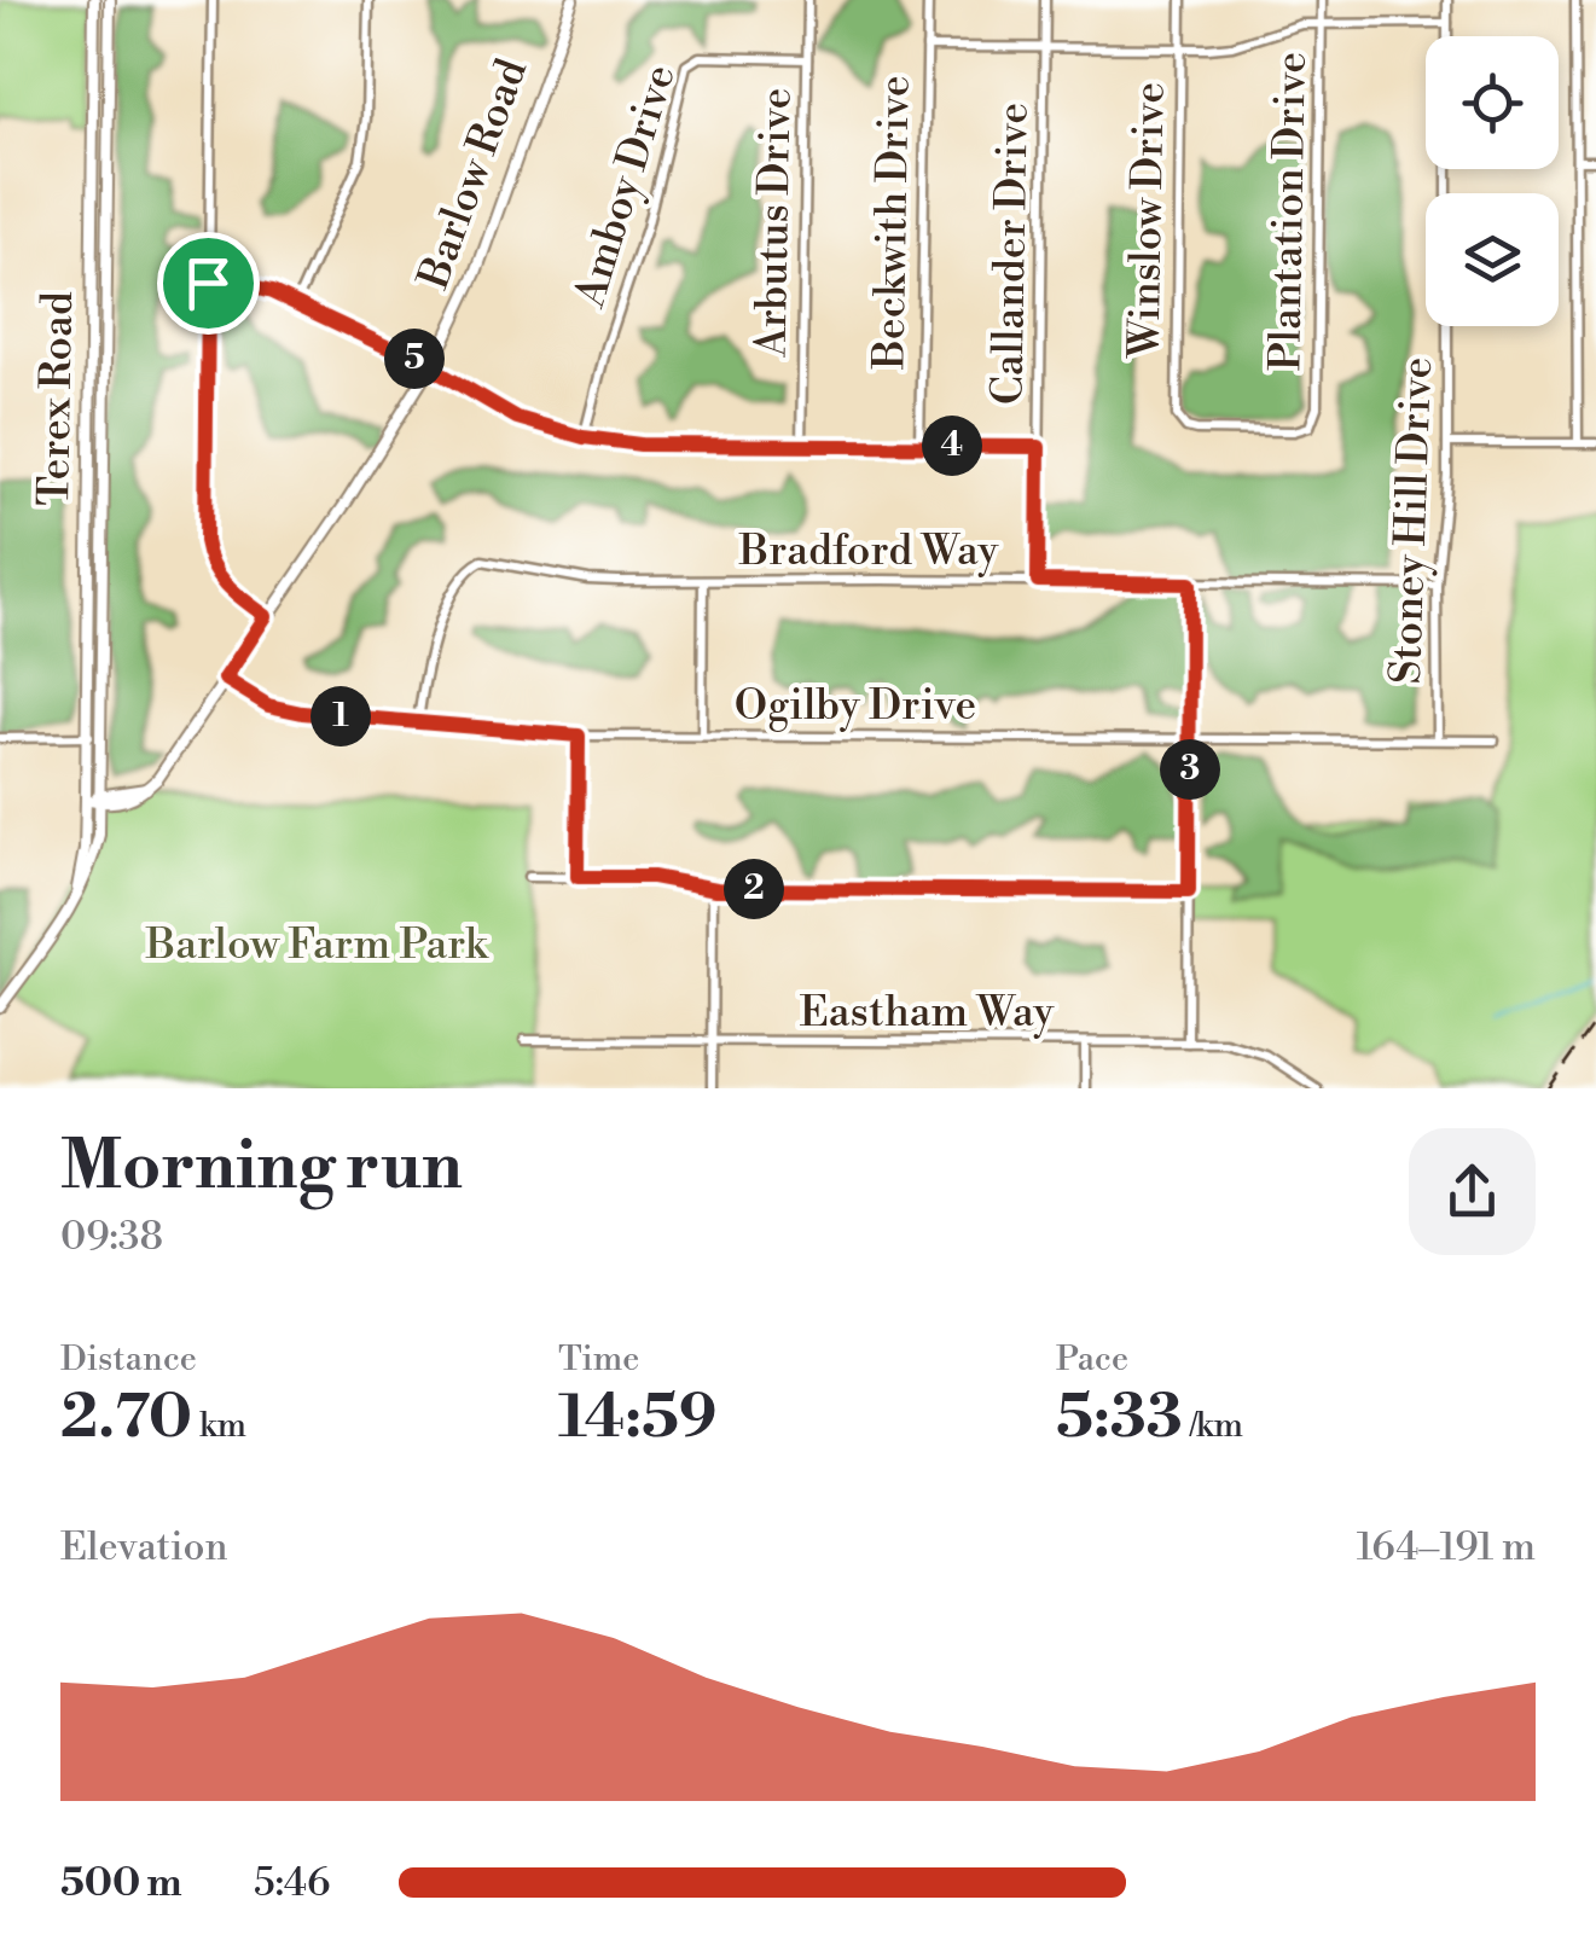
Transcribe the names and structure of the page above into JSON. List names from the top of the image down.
{
  "streets": {
    "street": [
      "Barlow Road",
      "Amboy Drive",
      "Plantation Drive",
      "Winslow Drive",
      "Arbutus Drive",
      "Beckwith Drive",
      "Callander Drive",
      "Terex Road",
      "Stoney Hill Drive",
      "Bradford Way",
      "Ogilby Drive",
      "Eastham Way"
    ]
  },
  "crossings": [
    ["Barlow Road", "Terex Road"],
    ["Barlow Road", "Ogilby Drive"],
    ["Amboy Drive", "Arbutus Drive"],
    ["Plantation Drive", "Winslow Drive"],
    ["Callander Drive", "Bradford Way"],
    ["Stoney Hill Drive", "Bradford Way"],
    ["Stoney Hill Drive", "Ogilby Drive"],
    ["Bradford Way", "Ogilby Drive"]
  ],
  "parks": ["Barlow Farm Park"],
  "page": {
    "pins": [
      "5",
      "4",
      "1",
      "3",
      "2"
    ],
    "heading": ["Morning run", "09:38"],
    "stats": [
      ["Distance", "2.70 km"],
      ["Time", "14:59"],
      ["Pace", "5:33 /km"]
    ],
    "chart": ["Elevation", "164–191 m"],
    "list": [
      {
        "name": "500 m",
        "note": "5:46"
      }
    ]
  }
}
